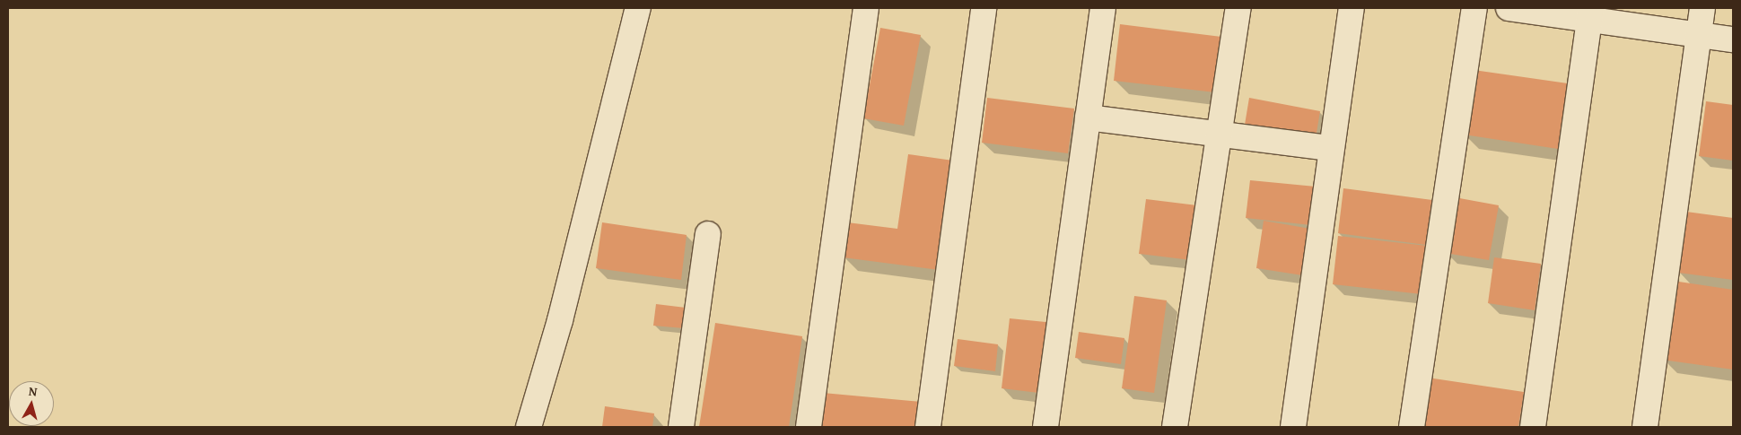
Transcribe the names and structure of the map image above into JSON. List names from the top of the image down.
{
  "north": "top"
}
